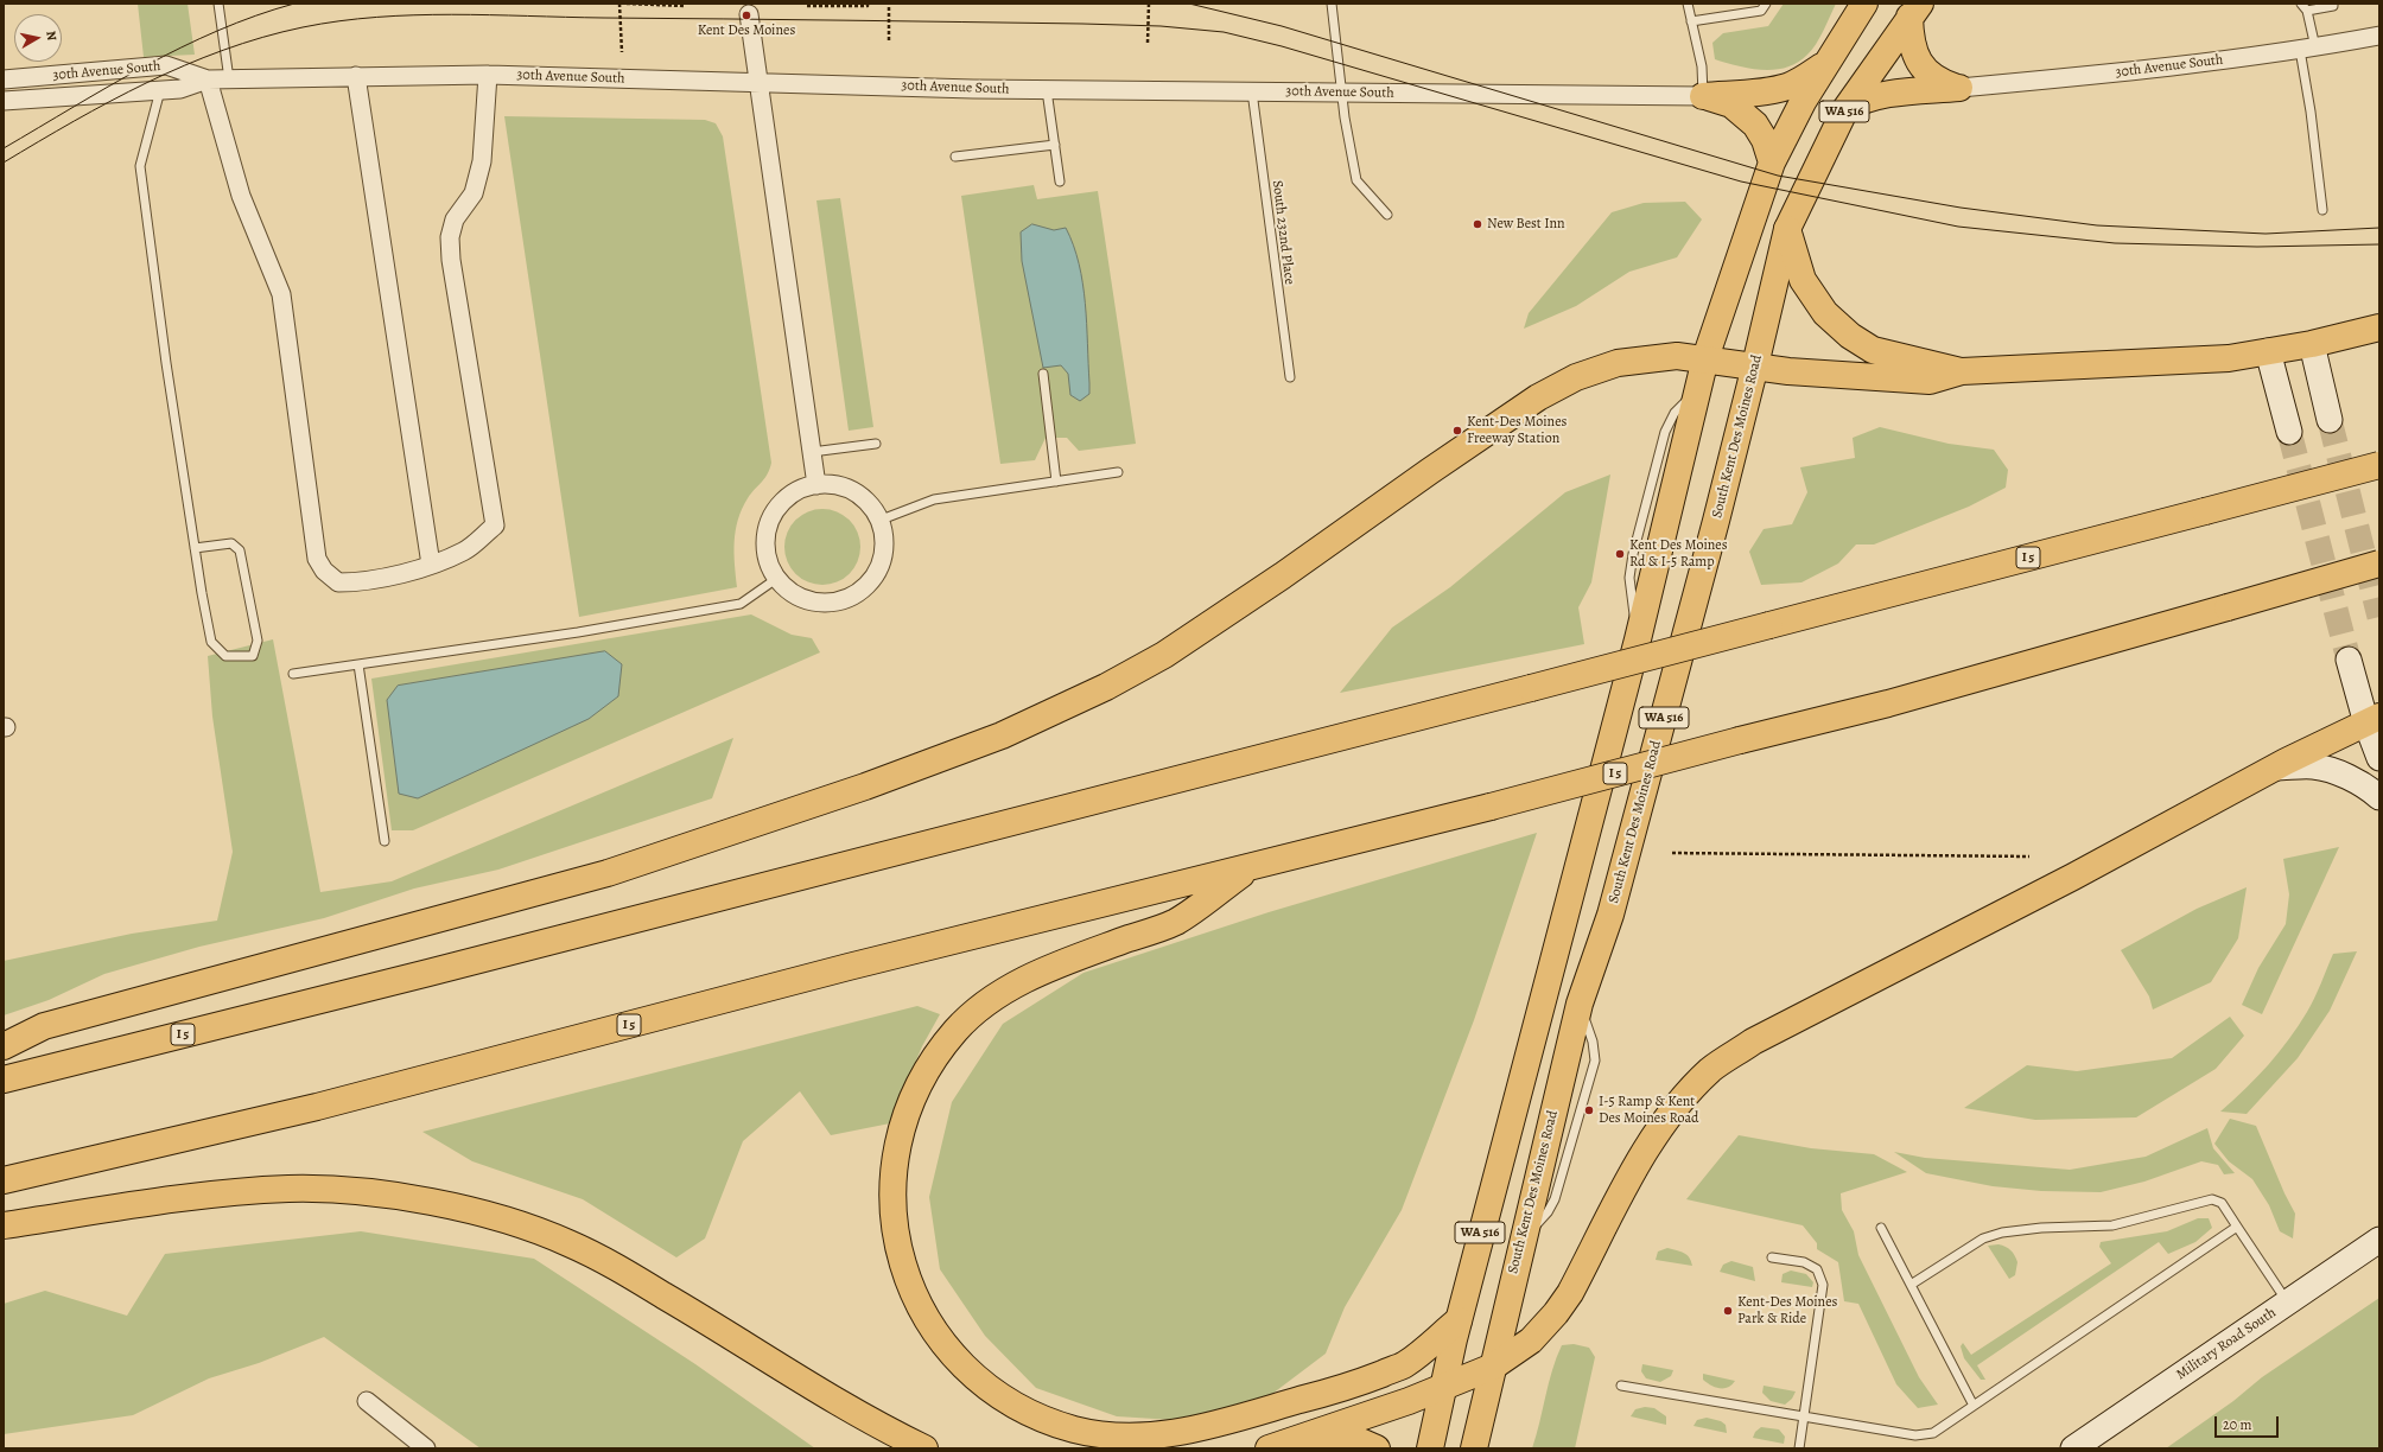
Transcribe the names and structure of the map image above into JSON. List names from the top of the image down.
{
  "streets": {
    "main road": [
      "WA 516",
      "South Kent Des Moines Road",
      "I 5",
      "Military Road South"
    ],
    "street": ["30th Avenue South"],
    "lane": ["South 232nd Place"]
  },
  "crossings": [
    ["30th Avenue South", "South 232nd Place"]
  ],
  "places": [
    "Kent Des Moines",
    "New Best Inn",
    "Kent-Des Moines Freeway Station",
    "Kent Des Moines Rd & I-5 Ramp",
    "I-5 Ramp & Kent Des Moines Road",
    "Kent-Des Moines Park & Ride"
  ],
  "scale_bar": "20 m",
  "north": "right"
}
